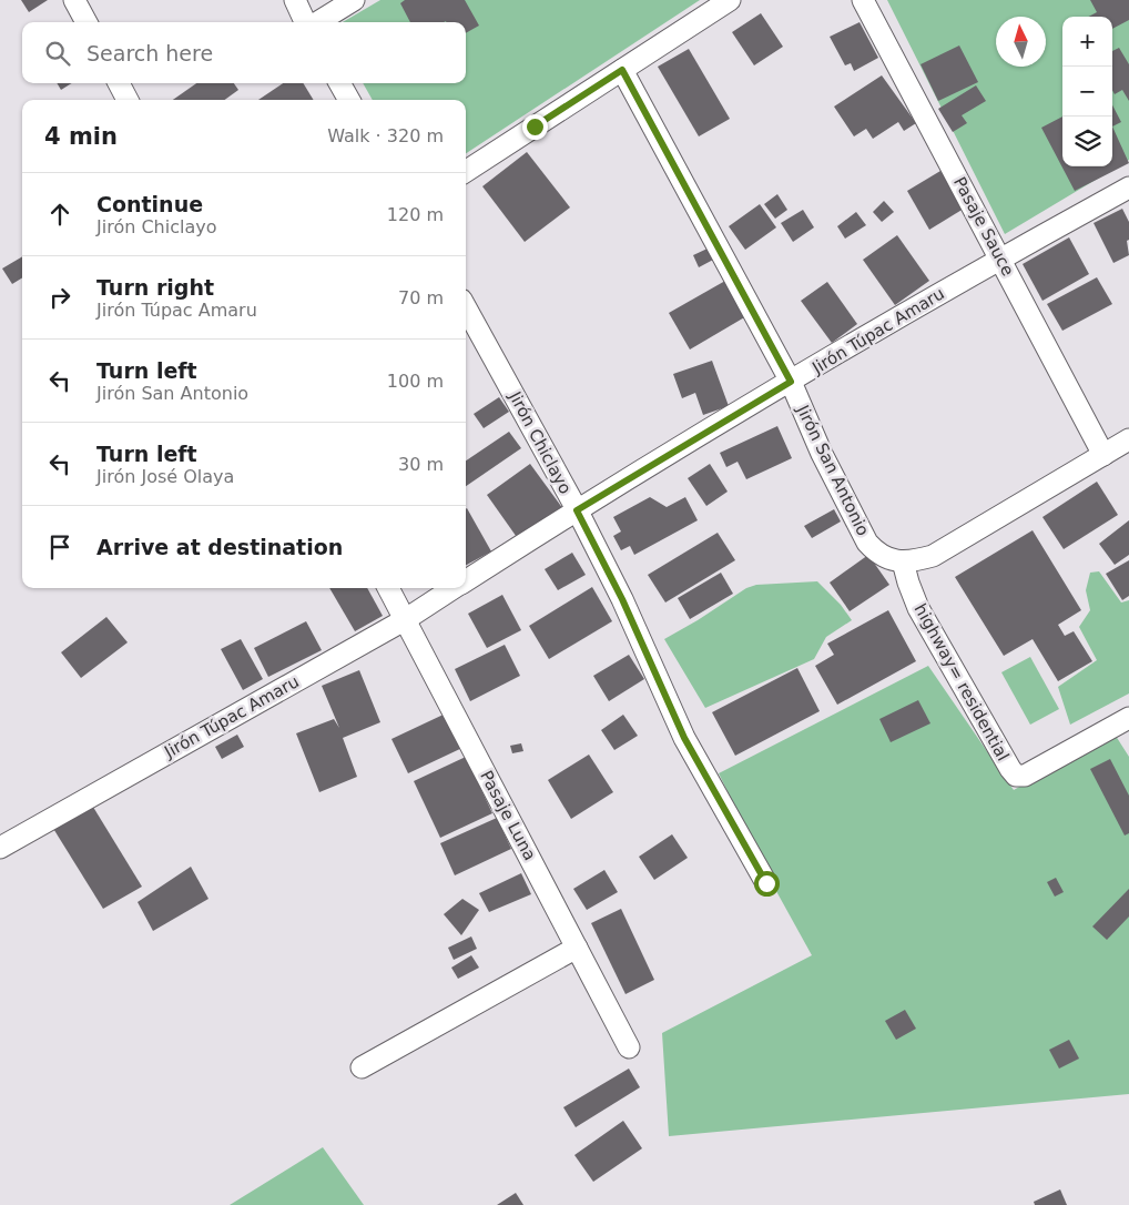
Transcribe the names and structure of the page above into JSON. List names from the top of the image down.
{
  "streets": {
    "street": [
      "Pasaje Sauce",
      "Jirón Túpac Amaru",
      "Jirón Chiclayo",
      "Jirón San Antonio",
      "highway= residential",
      "Pasaje Luna"
    ]
  },
  "crossings": [
    ["Pasaje Sauce", "Jirón Túpac Amaru"],
    ["Jirón Túpac Amaru", "Jirón Chiclayo"],
    ["Jirón Túpac Amaru", "Jirón San Antonio"],
    ["Jirón Túpac Amaru", "Pasaje Luna"],
    ["Jirón San Antonio", "highway= residential"]
  ],
  "north": "top",
  "page": {
    "map_buttons": ["+", "−"],
    "search": "Search here",
    "heading": ["4 min", "Walk · 320 m"],
    "list": [
      ["Continue", "Jirón Chiclayo", "120 m"],
      ["Turn right", "Jirón Túpac Amaru", "70 m"],
      ["Turn left", "Jirón San Antonio", "100 m"],
      ["Turn left", "Jirón José Olaya", "30 m"],
      "Arrive at destination"
    ]
  }
}
